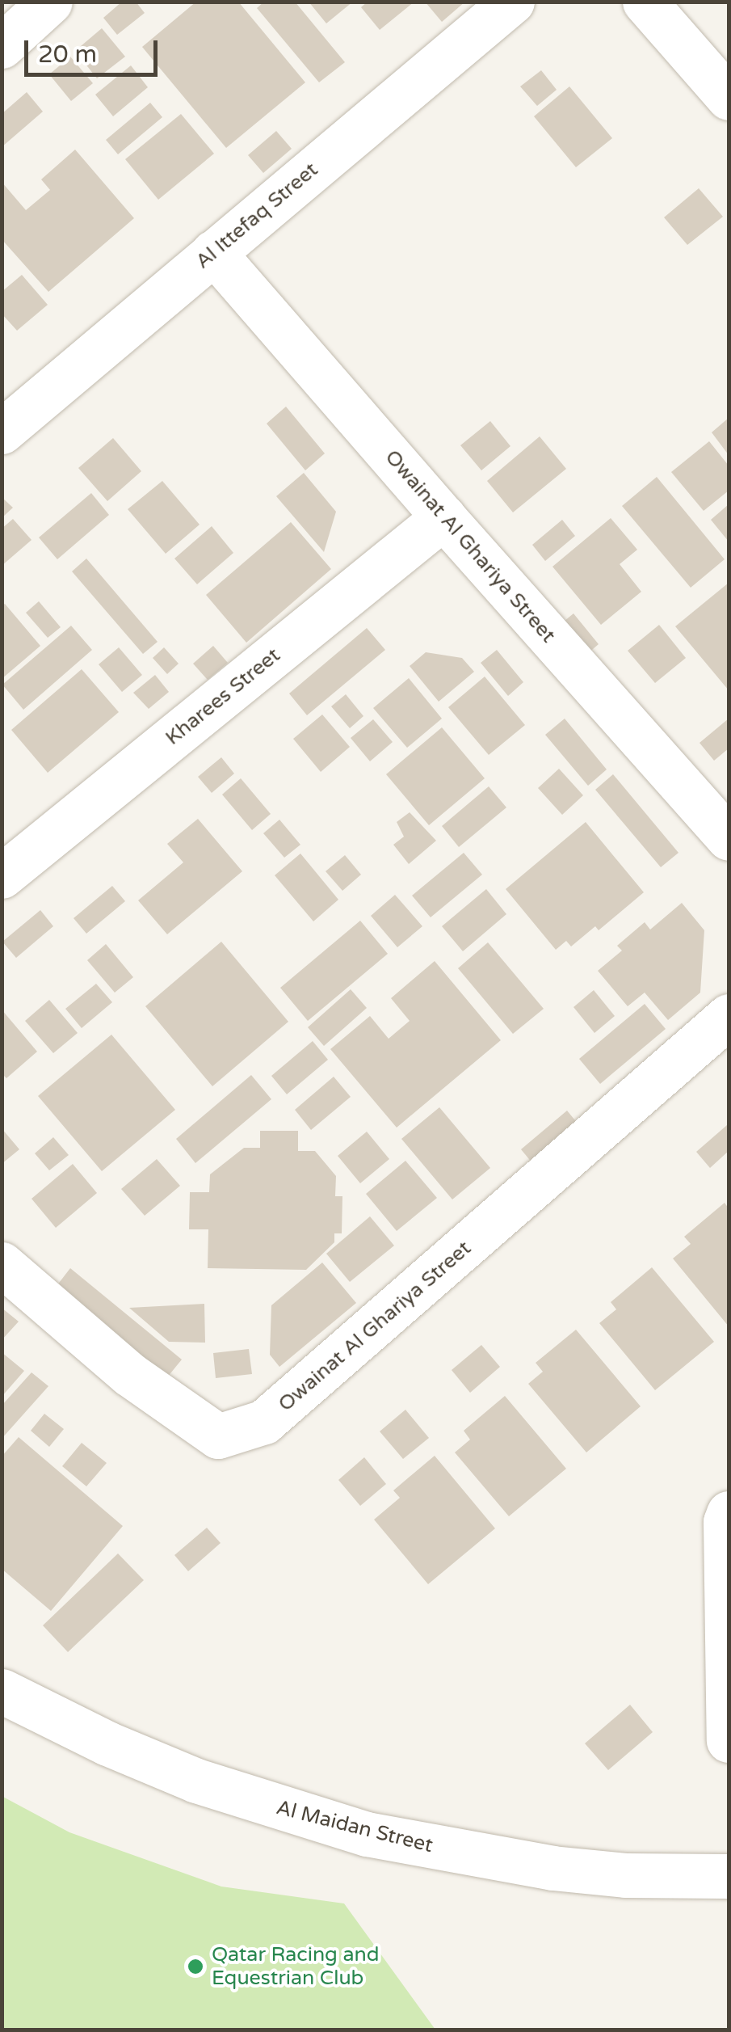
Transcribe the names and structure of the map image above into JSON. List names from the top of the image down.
{
  "streets": {
    "street": [
      "Al Ittefaq Street",
      "Owainat Al Ghariya Street",
      "Kharees Street",
      "Al Maidan Street"
    ]
  },
  "crossings": [
    ["Al Ittefaq Street", "Owainat Al Ghariya Street"],
    ["Owainat Al Ghariya Street", "Kharees Street"]
  ],
  "places": ["Qatar Racing and Equestrian Club"],
  "scale_bar": "20 m"
}
